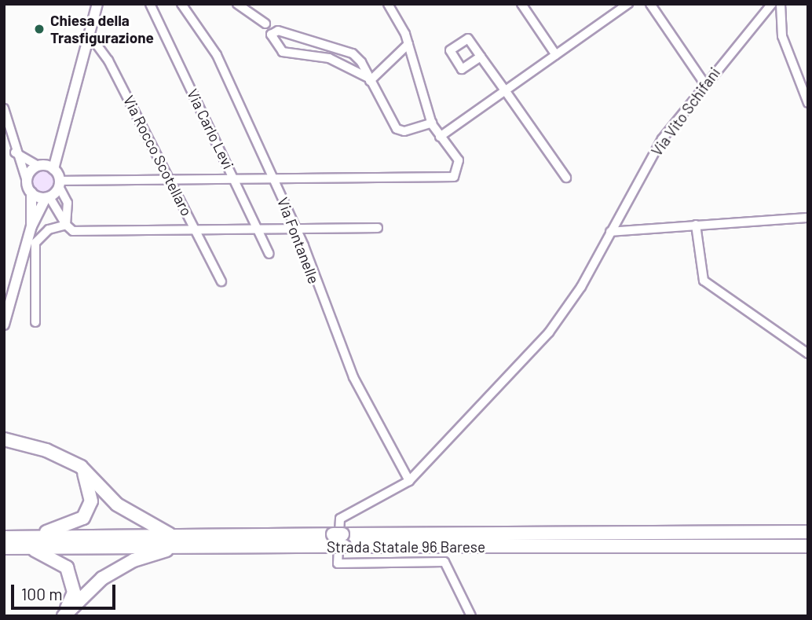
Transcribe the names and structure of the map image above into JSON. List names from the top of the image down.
{
  "streets": {
    "highway": ["Strada Statale 96 Barese"],
    "street": [
      "Via Vito Schifani",
      "Via Carlo Levi",
      "Via Rocco Scotellaro",
      "Via Fontanelle"
    ]
  },
  "crossings": [
    ["Via Vito Schifani", "Via Fontanelle"]
  ],
  "places": ["Chiesa della Trasfigurazione"],
  "scale_bar": "100 m"
}
